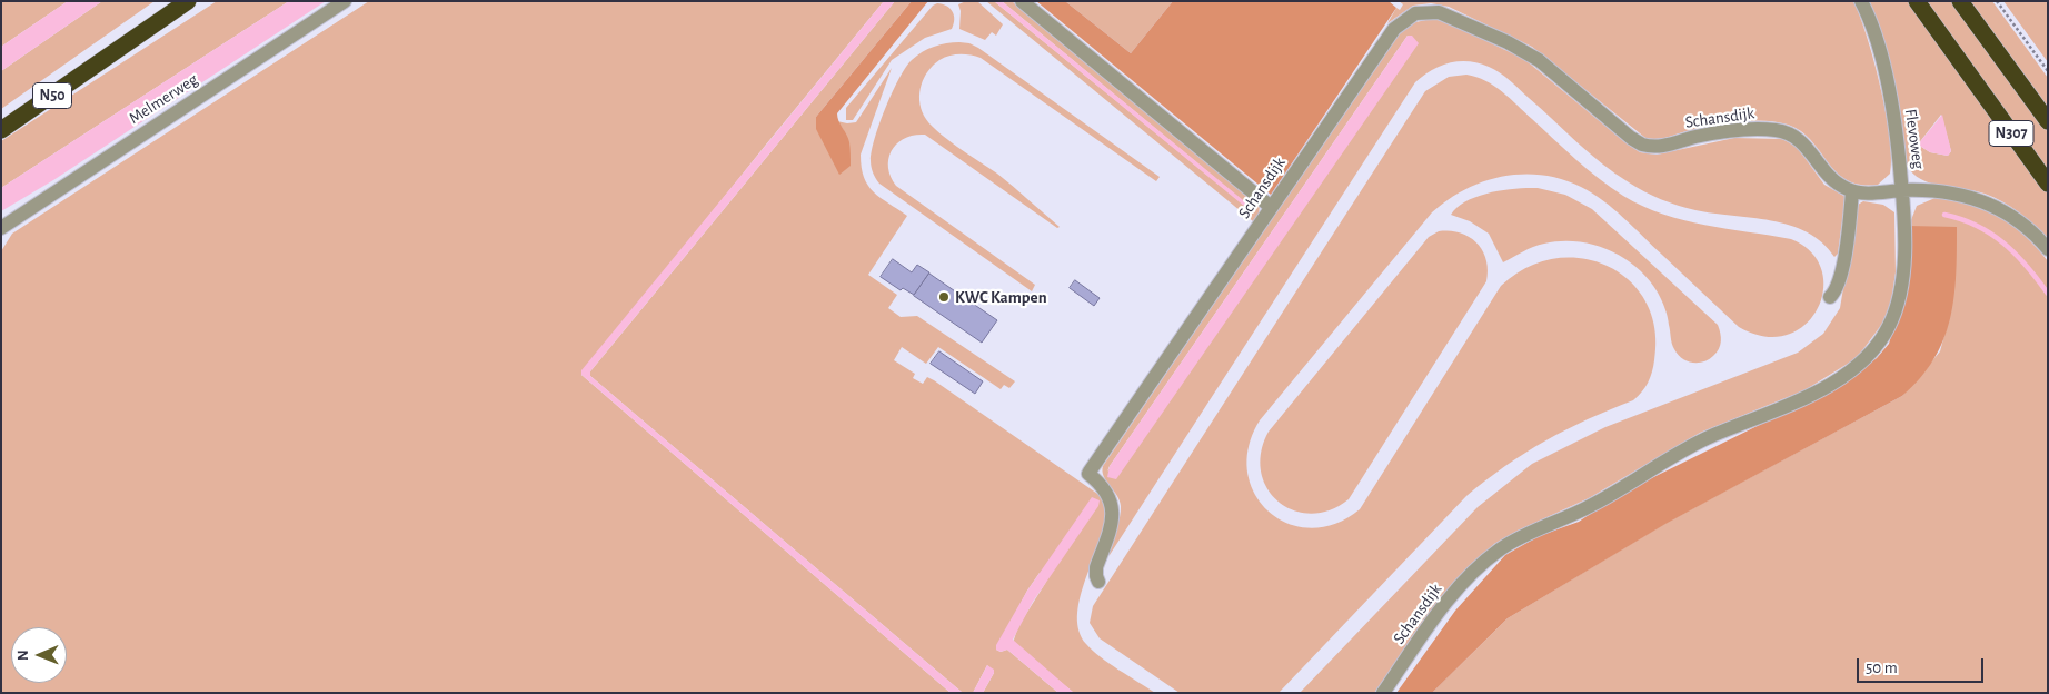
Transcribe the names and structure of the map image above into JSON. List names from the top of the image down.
{
  "streets": {
    "highway": ["N50", "N307"],
    "street": ["Melmerweg", "Schansdijk", "Flevoweg"]
  },
  "crossings": [
    ["Schansdijk", "Flevoweg"]
  ],
  "places": ["KWC Kampen"],
  "scale_bar": "50 m",
  "north": "left"
}
